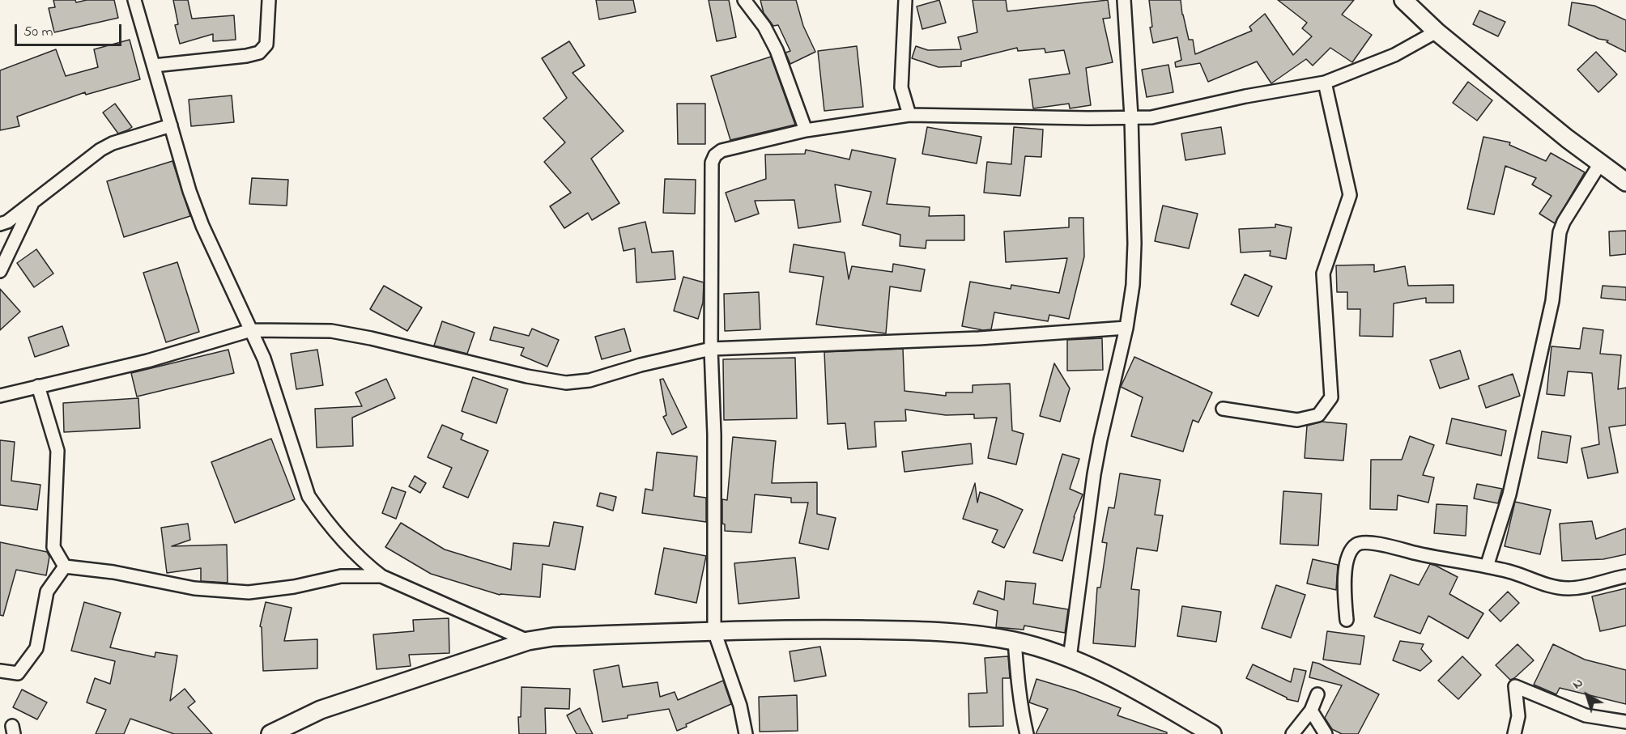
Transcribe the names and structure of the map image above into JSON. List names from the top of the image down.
{
  "scale_bar": "50 m",
  "north": "top left"
}
